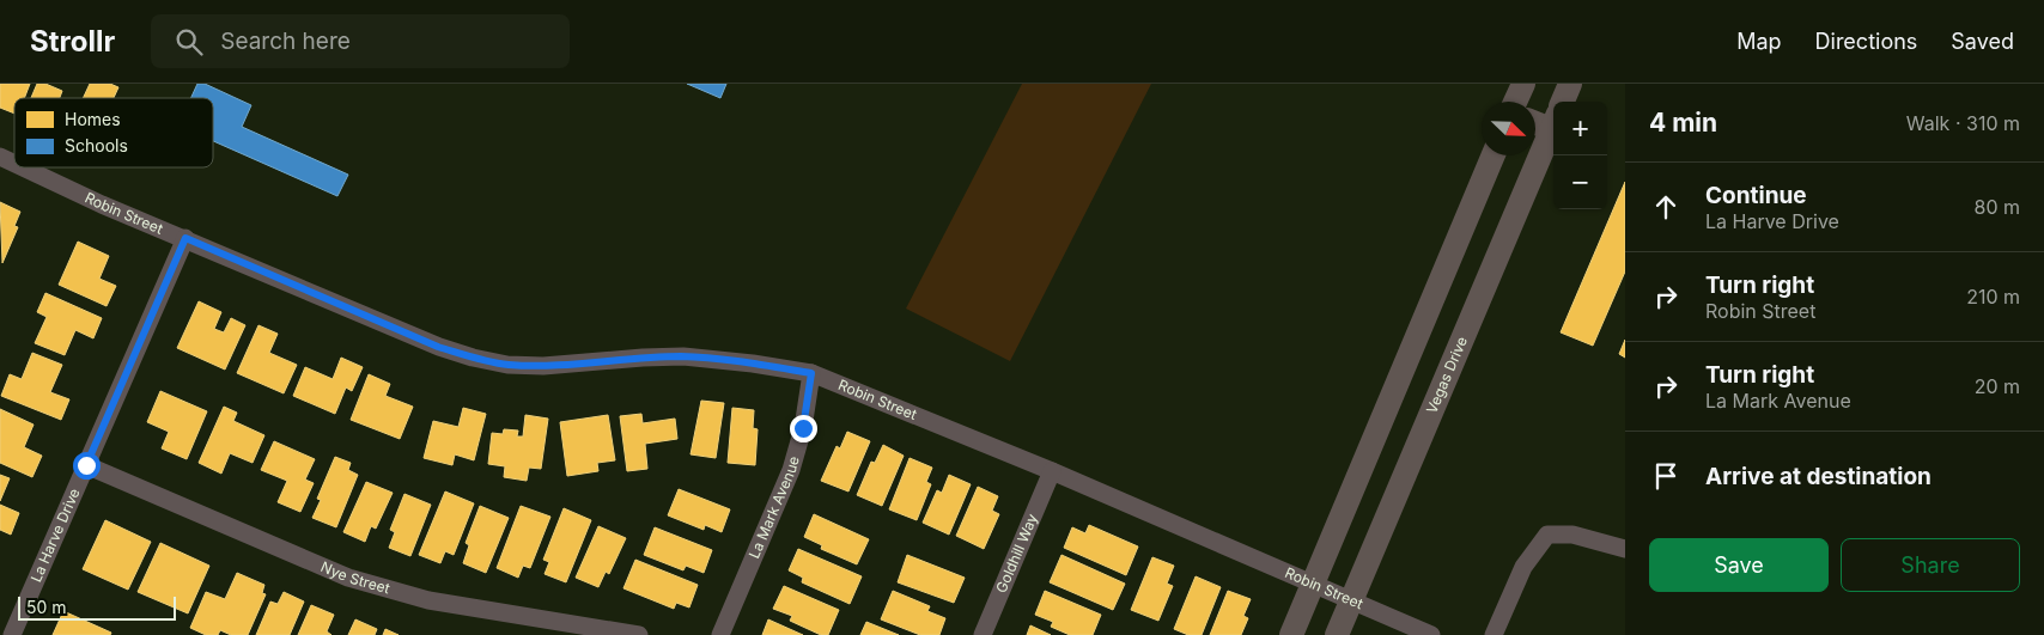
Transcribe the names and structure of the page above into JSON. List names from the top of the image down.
{
  "streets": {
    "main road": ["Vegas Drive"],
    "street": [
      "Robin Street",
      "La Mark Avenue",
      "La Harve Drive",
      "Goldhill Way",
      "Nye Street"
    ]
  },
  "crossings": [
    ["Robin Street", "Vegas Drive"],
    ["Robin Street", "La Mark Avenue"],
    ["Robin Street", "La Harve Drive"],
    ["Robin Street", "Goldhill Way"],
    ["La Harve Drive", "Nye Street"]
  ],
  "legend": ["Homes", "Schools"],
  "scale_bar": "50 m",
  "north": "bottom right",
  "page": {
    "header": "Strollr",
    "search": "Search here",
    "nav": ["Map", "Directions", "Saved"],
    "heading": ["4 min", "Walk · 310 m"],
    "map_buttons": ["+", "−"],
    "list": [
      ["Continue", "La Harve Drive", "80 m"],
      ["Turn right", "Robin Street", "210 m"],
      ["Turn right", "La Mark Avenue", "20 m"],
      "Arrive at destination"
    ],
    "buttons": ["Save", "Share"],
    "scale": "50 m"
  }
}
